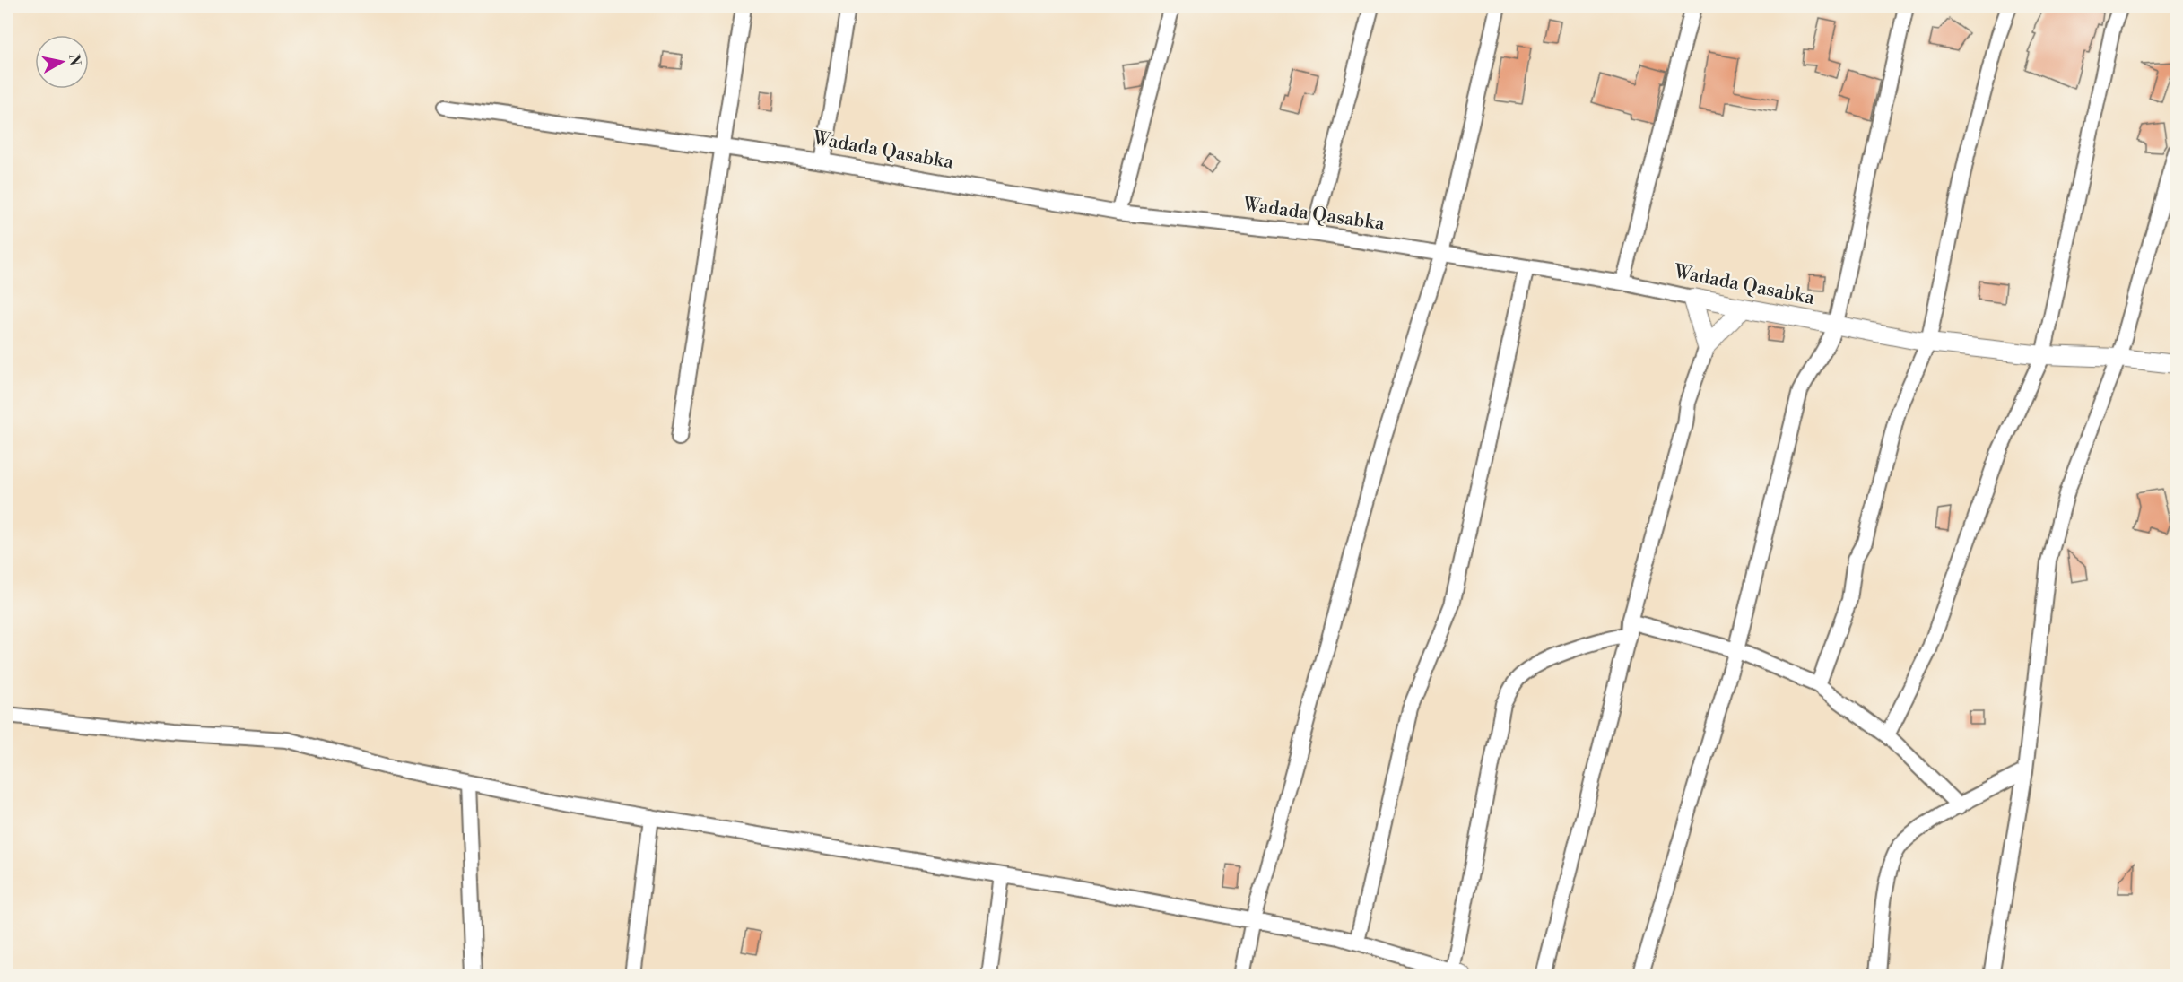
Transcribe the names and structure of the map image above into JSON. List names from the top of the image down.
{
  "streets": {
    "street": ["Wadada Qasabka"]
  },
  "north": "right"
}
